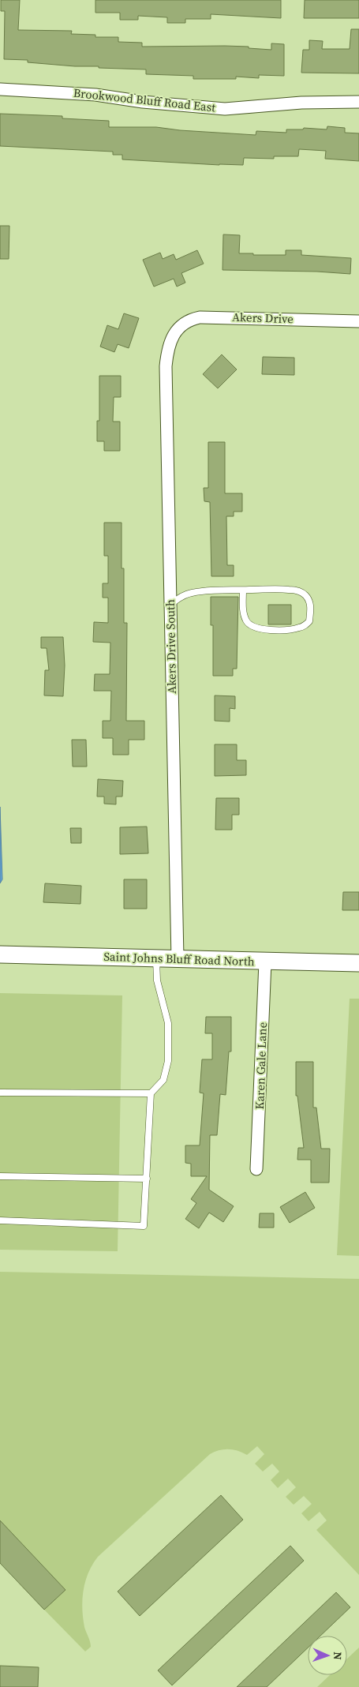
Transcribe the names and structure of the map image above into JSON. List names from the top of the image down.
{
  "streets": {
    "main road": ["Saint Johns Bluff Road North"],
    "street": [
      "Brookwood Bluff Road East",
      "Akers Drive",
      "Akers Drive South",
      "Karen Gale Lane"
    ]
  },
  "crossings": [
    ["Akers Drive", "Akers Drive South"],
    ["Akers Drive South", "Saint Johns Bluff Road North"],
    ["Saint Johns Bluff Road North", "Karen Gale Lane"]
  ],
  "north": "right"
}
